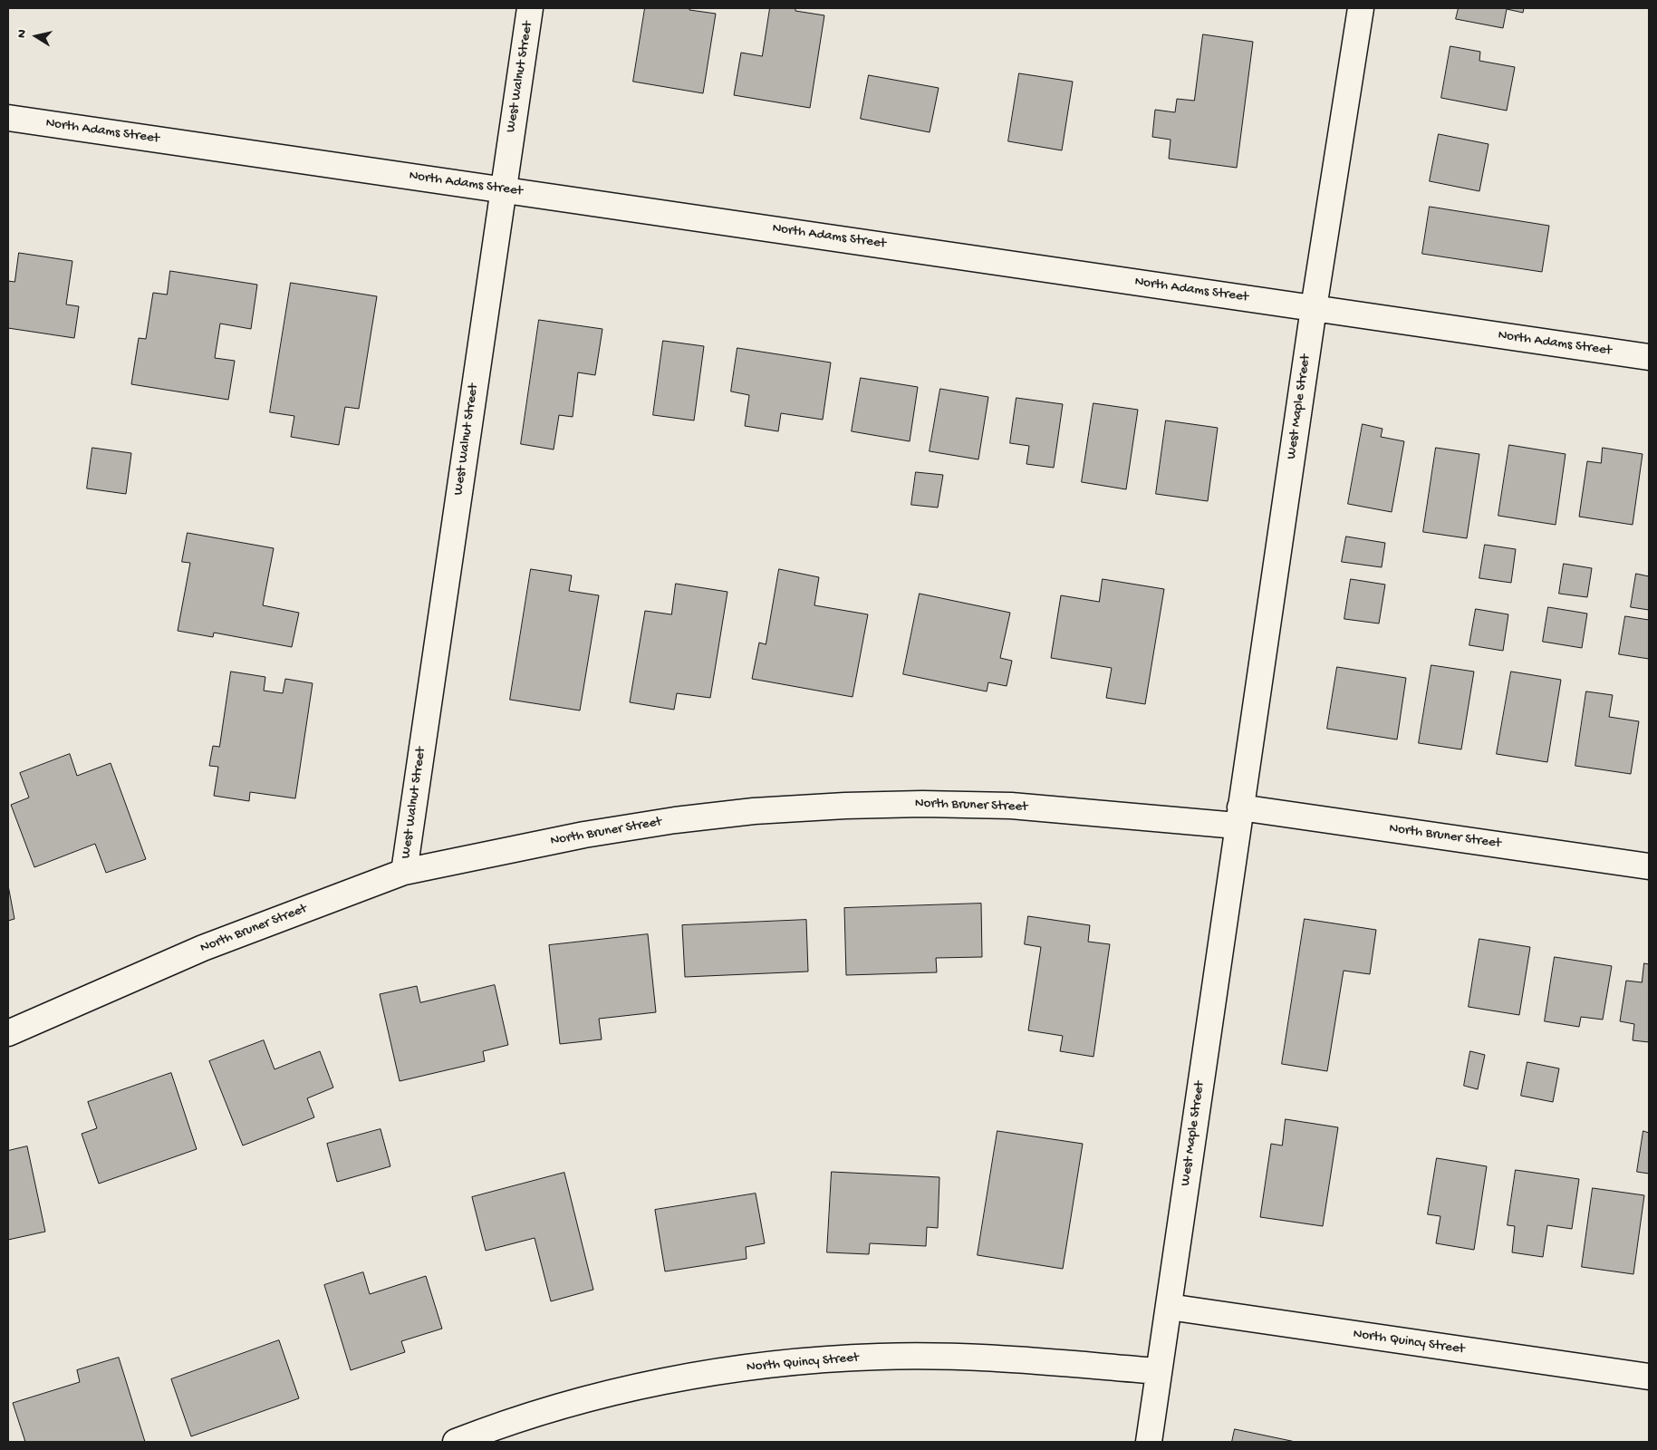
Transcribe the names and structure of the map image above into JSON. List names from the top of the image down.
{
  "streets": {
    "street": [
      "West Walnut Street",
      "North Adams Street",
      "West Maple Street",
      "North Bruner Street",
      "North Quincy Street"
    ]
  },
  "crossings": [
    ["West Walnut Street", "North Adams Street"],
    ["West Walnut Street", "North Bruner Street"],
    ["North Adams Street", "West Maple Street"],
    ["West Maple Street", "North Bruner Street"],
    ["West Maple Street", "North Quincy Street"]
  ],
  "north": "left"
}
